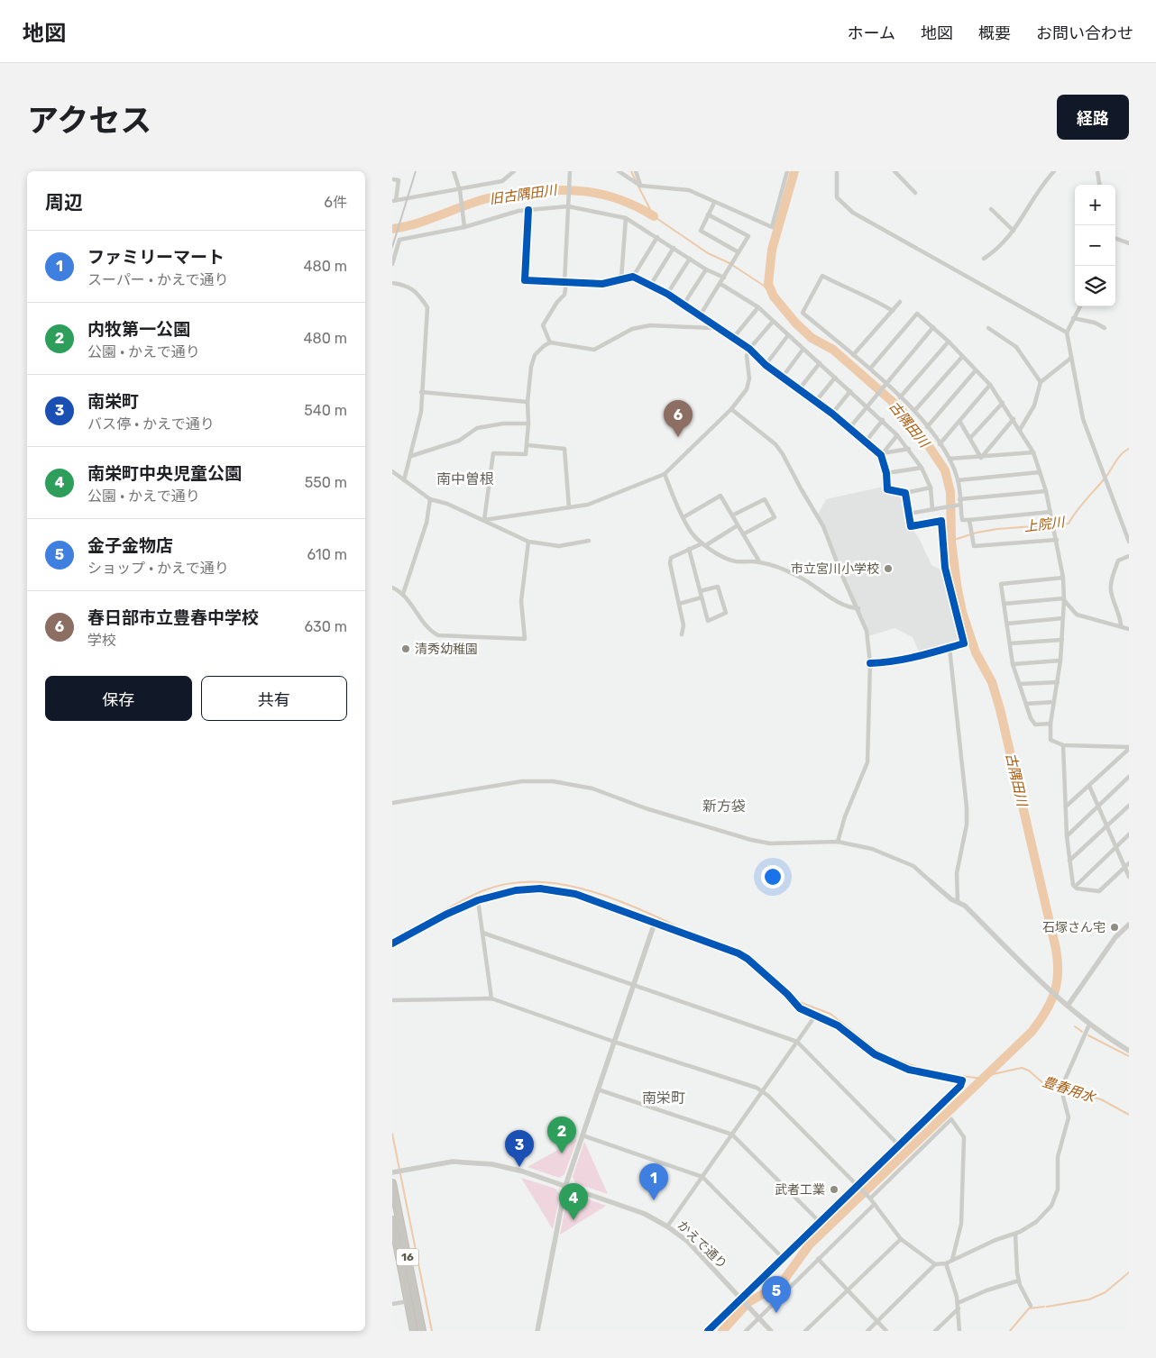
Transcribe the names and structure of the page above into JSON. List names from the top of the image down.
{
  "streets": {
    "highway": ["16"],
    "street": ["かえで通り"]
  },
  "districts": ["南中曽根", "新方袋", "南栄町"],
  "water": [
    "旧古隅田川",
    "古隅田川",
    "上院川",
    "豊春用水"
  ],
  "places": [
    "市立宮川小学校",
    "清秀幼稚園",
    "石塚さん宅",
    "武者工業"
  ],
  "page": {
    "header": "地図",
    "nav": [
      "ホーム",
      "地図",
      "概要",
      "お問い合わせ"
    ],
    "title": "アクセス",
    "buttons": [
      "経路",
      ["保存", "共有"]
    ],
    "heading": ["周辺", "6件"],
    "map_buttons": ["+", "−"],
    "list": [
      {
        "mark": "1",
        "name": "ファミリーマート",
        "note": "スーパー · かえで通り",
        "value": "480 m"
      },
      {
        "mark": "2",
        "name": "内牧第一公園",
        "note": "公園 · かえで通り",
        "value": "480 m"
      },
      {
        "mark": "3",
        "name": "南栄町",
        "note": "バス停 · かえで通り",
        "value": "540 m"
      },
      {
        "mark": "4",
        "name": "南栄町中央児童公園",
        "note": "公園 · かえで通り",
        "value": "550 m"
      },
      {
        "mark": "5",
        "name": "金子金物店",
        "note": "ショップ · かえで通り",
        "value": "610 m"
      },
      {
        "mark": "6",
        "name": "春日部市立豊春中学校",
        "note": "学校",
        "value": "630 m"
      }
    ],
    "pins": [
      "6",
      "2",
      "3",
      "1",
      "4",
      "5"
    ]
  }
}
